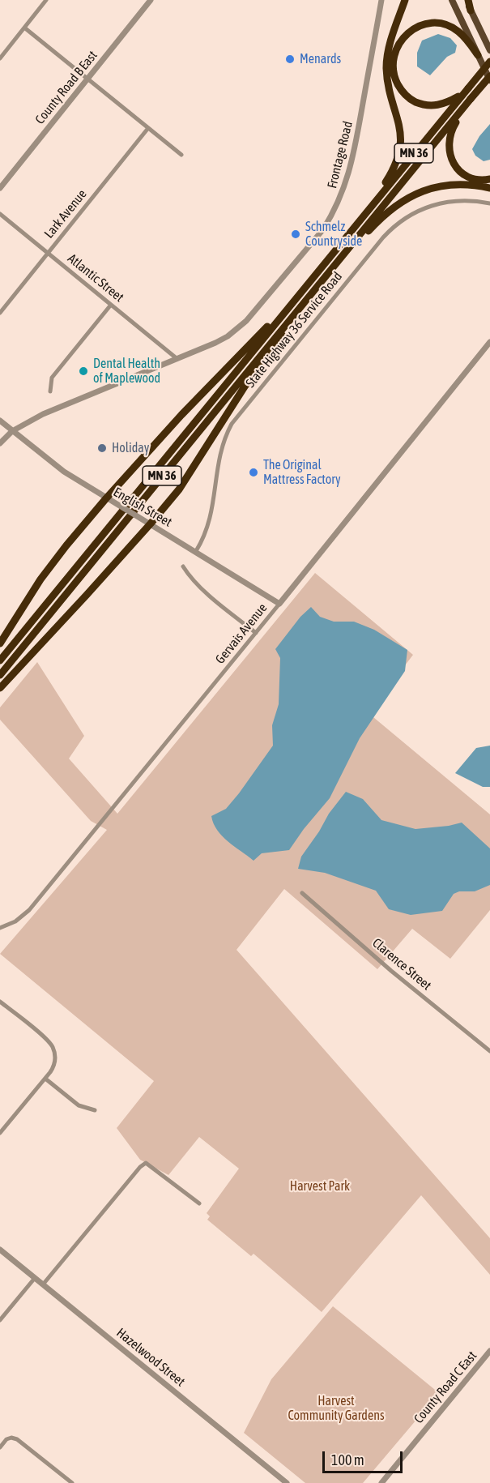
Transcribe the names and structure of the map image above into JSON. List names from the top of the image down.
{
  "streets": {
    "highway": ["MN 36"],
    "street": [
      "County Road B East",
      "Frontage Road",
      "Lark Avenue",
      "Atlantic Street",
      "State Highway 36 Service Road",
      "English Street",
      "Gervais Avenue",
      "Clarence Street",
      "Hazelwood Street",
      "County Road C East"
    ]
  },
  "crossings": [
    ["Frontage Road", "Atlantic Street"],
    ["Frontage Road", "English Street"],
    ["Lark Avenue", "Atlantic Street"],
    ["State Highway 36 Service Road", "English Street"],
    ["English Street", "Gervais Avenue"]
  ],
  "parks": ["Harvest Park", "Harvest Community Gardens"],
  "places": [
    "Menards",
    "Schmelz Countryside",
    "Dental Health of Maplewood",
    "Holiday",
    "The Original Mattress Factory"
  ],
  "scale_bar": "100 m"
}
